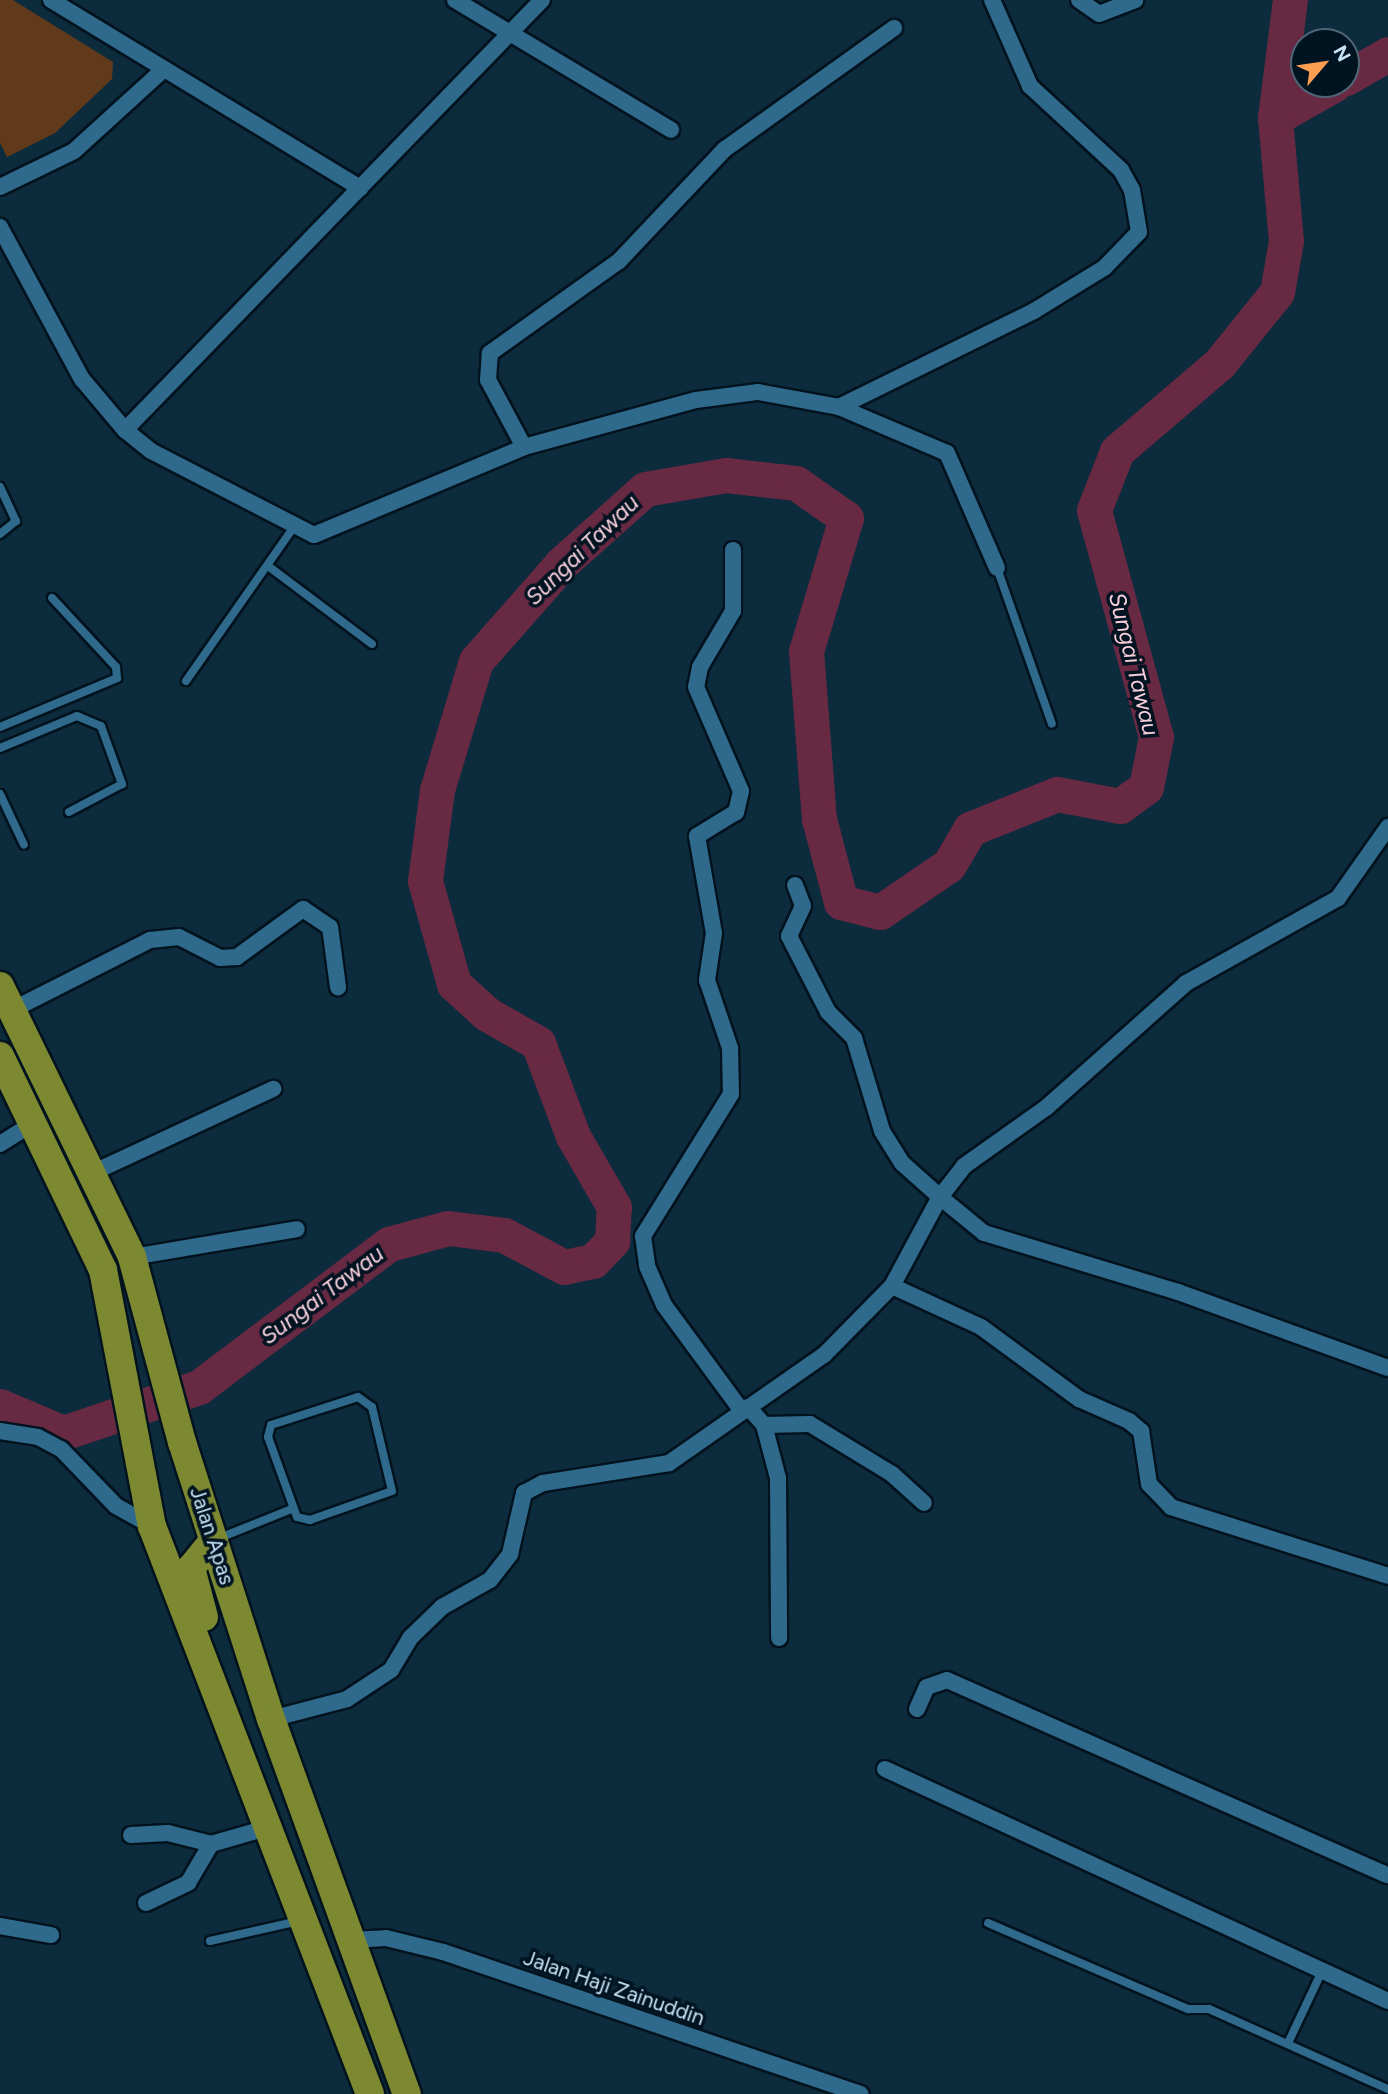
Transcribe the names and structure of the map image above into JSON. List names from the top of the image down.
{
  "streets": {
    "highway": ["Jalan Apas"],
    "street": ["Jalan Haji Zainuddin"]
  },
  "crossings": [
    ["Jalan Apas", "Jalan Haji Zainuddin"]
  ],
  "water": ["Sungai Tawau"],
  "north": "top right"
}
